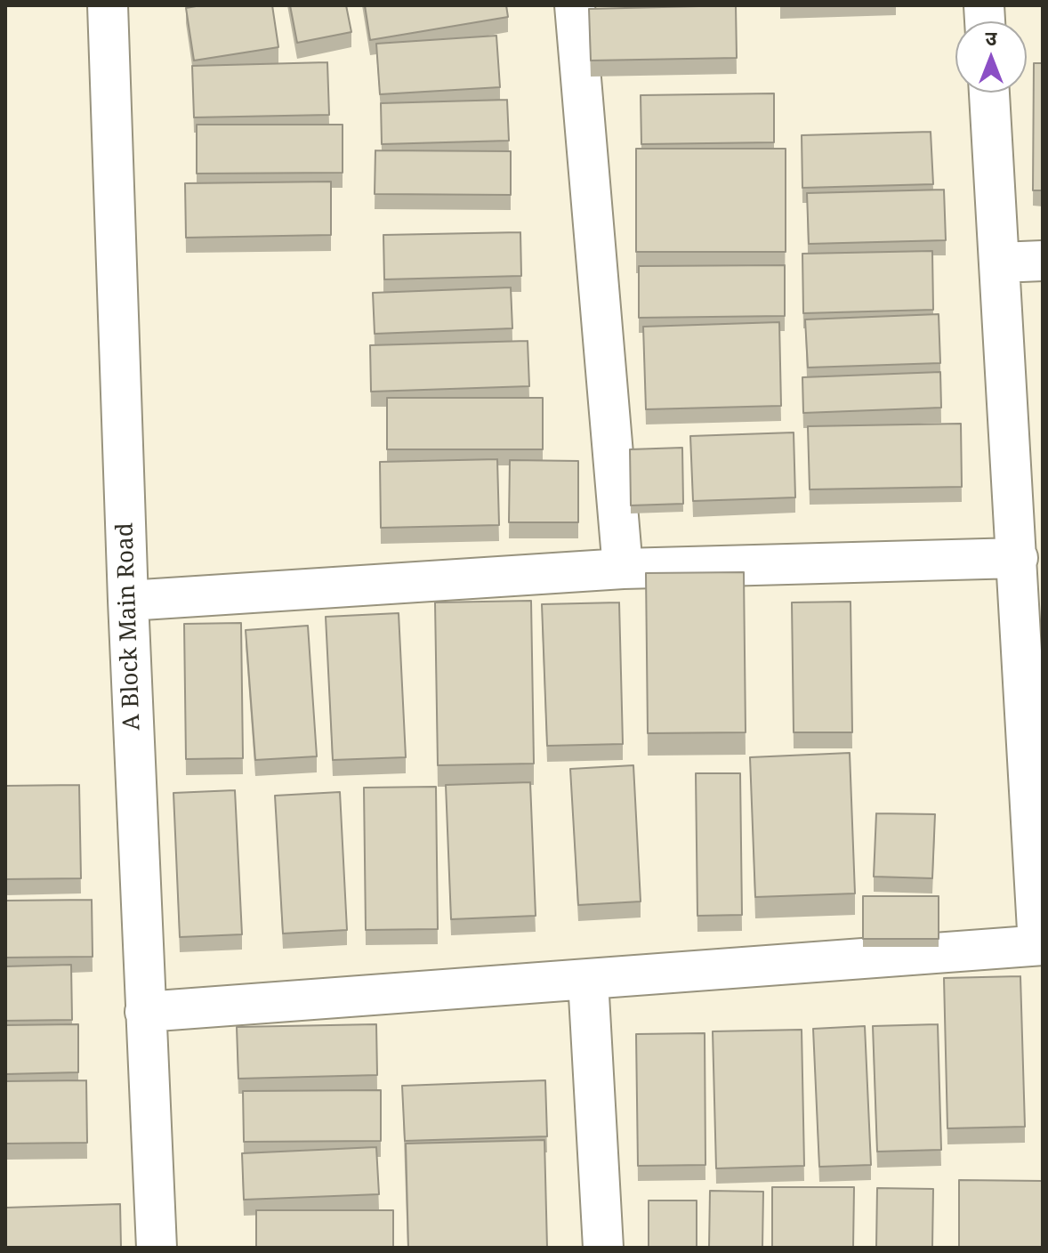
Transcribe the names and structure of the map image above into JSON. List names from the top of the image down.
{
  "streets": {
    "street": ["A Block Main Road"]
  },
  "north": "top"
}
